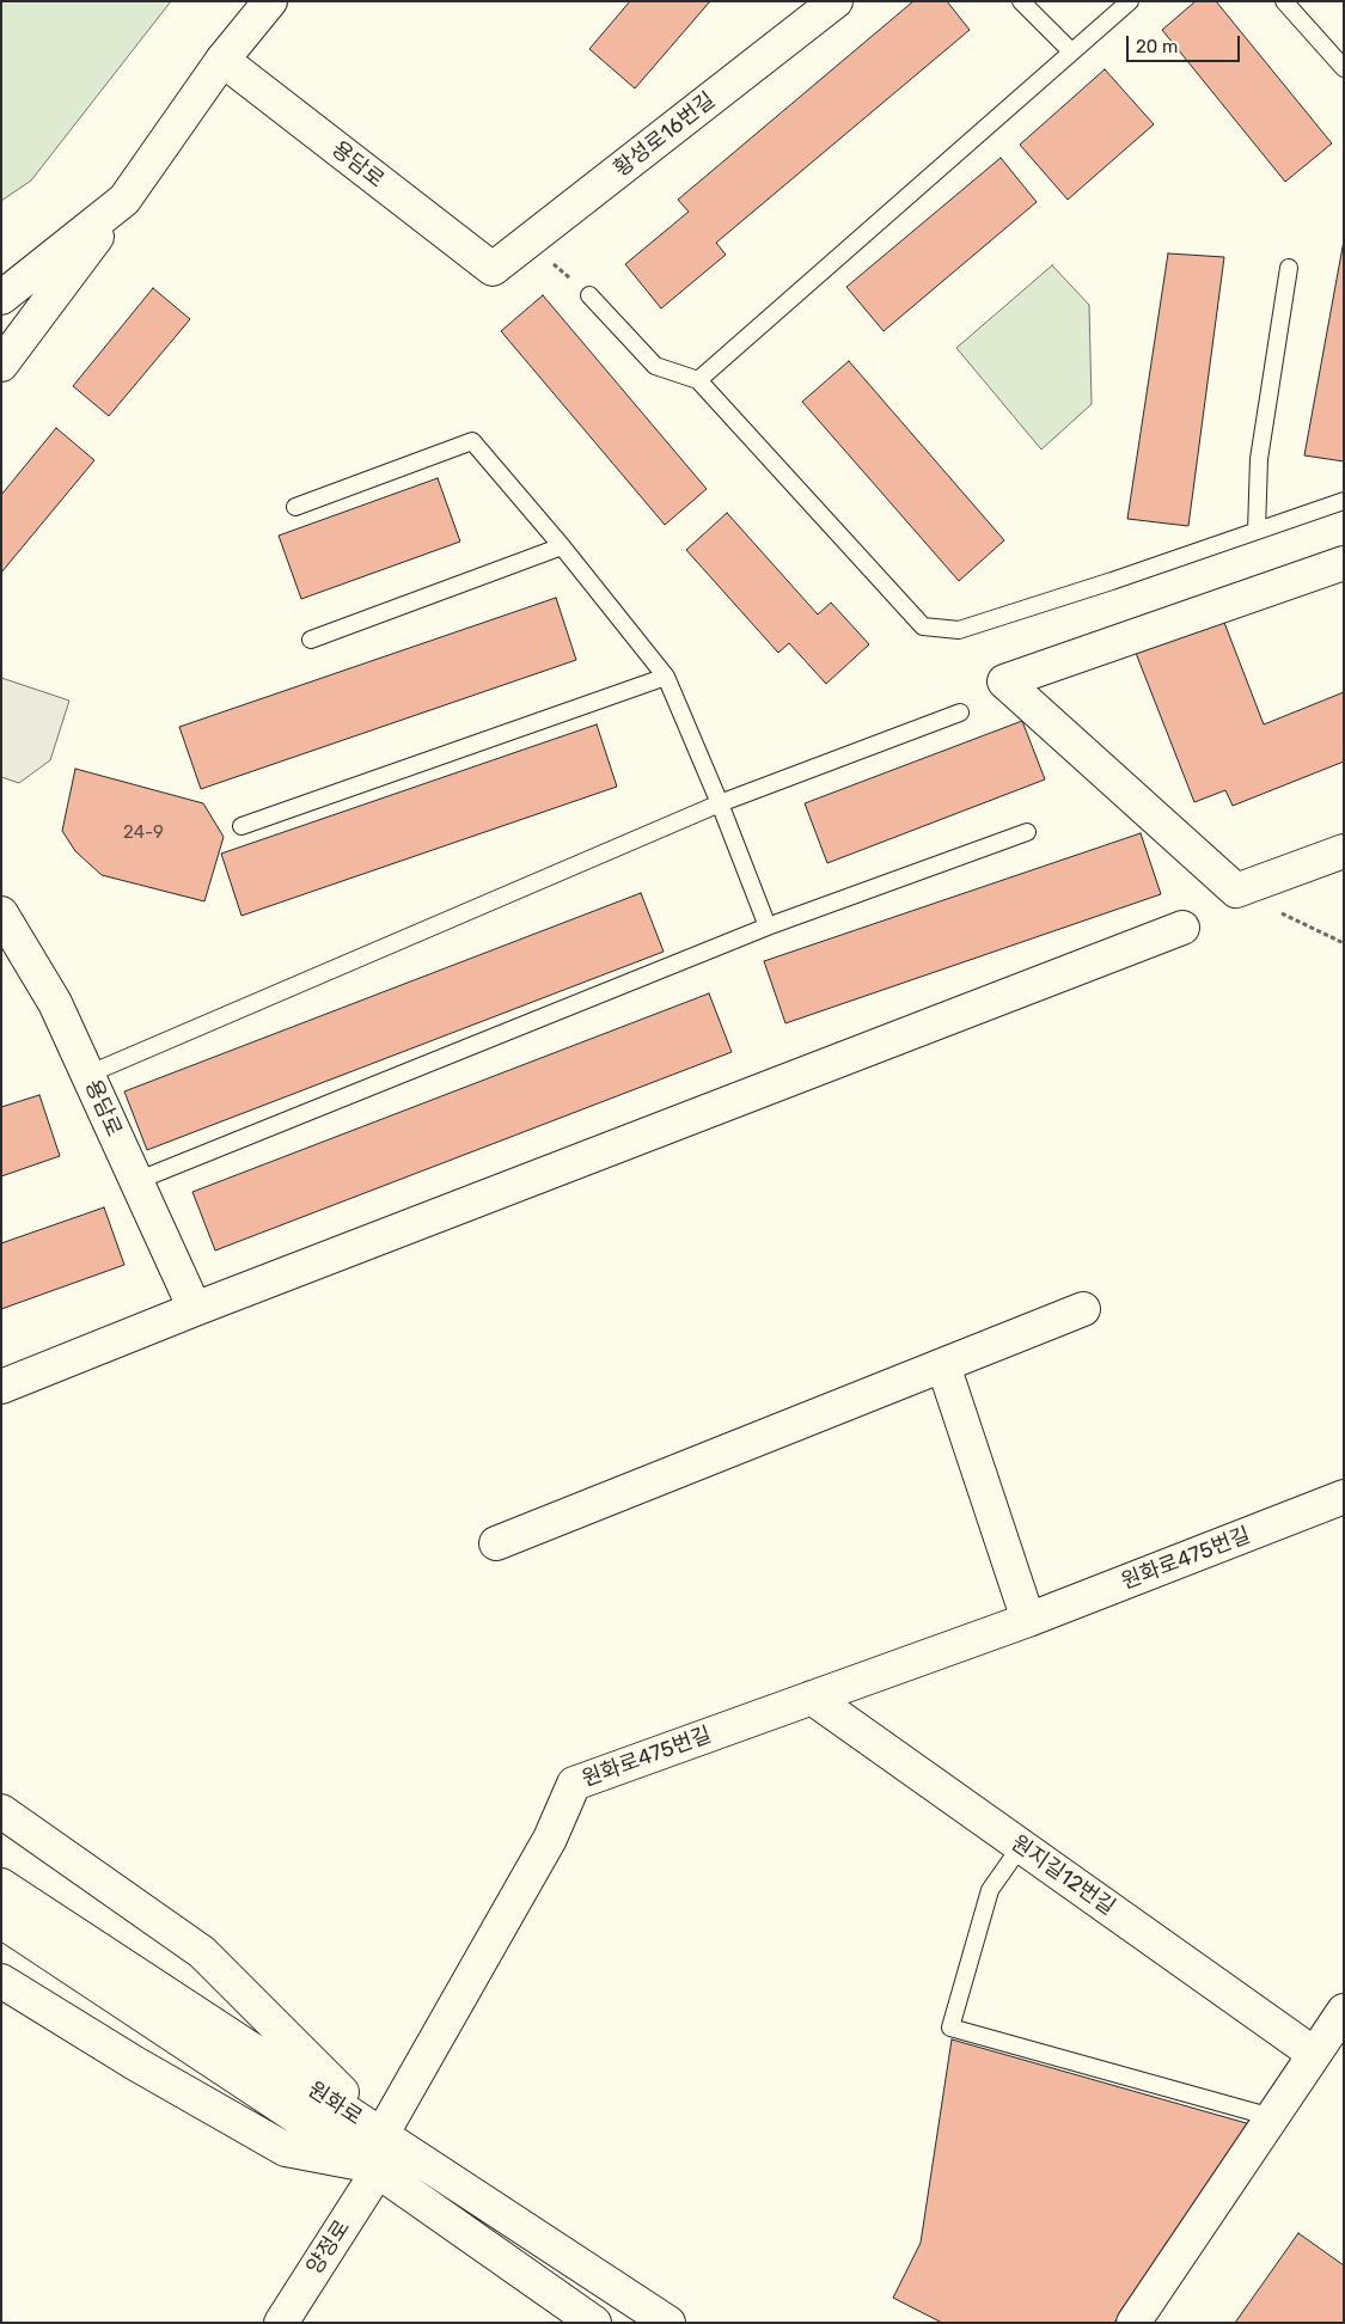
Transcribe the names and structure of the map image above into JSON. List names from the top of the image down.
{
  "streets": {
    "street": [
      "황성로16번길",
      "용담로",
      "원화로475번길",
      "원지길12번길",
      "원화로",
      "양정로"
    ]
  },
  "crossings": [
    ["황성로16번길", "용담로"],
    ["원화로475번길", "원지길12번길"],
    ["원화로475번길", "원화로"],
    ["원화로", "양정로"]
  ],
  "house_numbers": ["24-9"],
  "scale_bar": "20 m"
}
